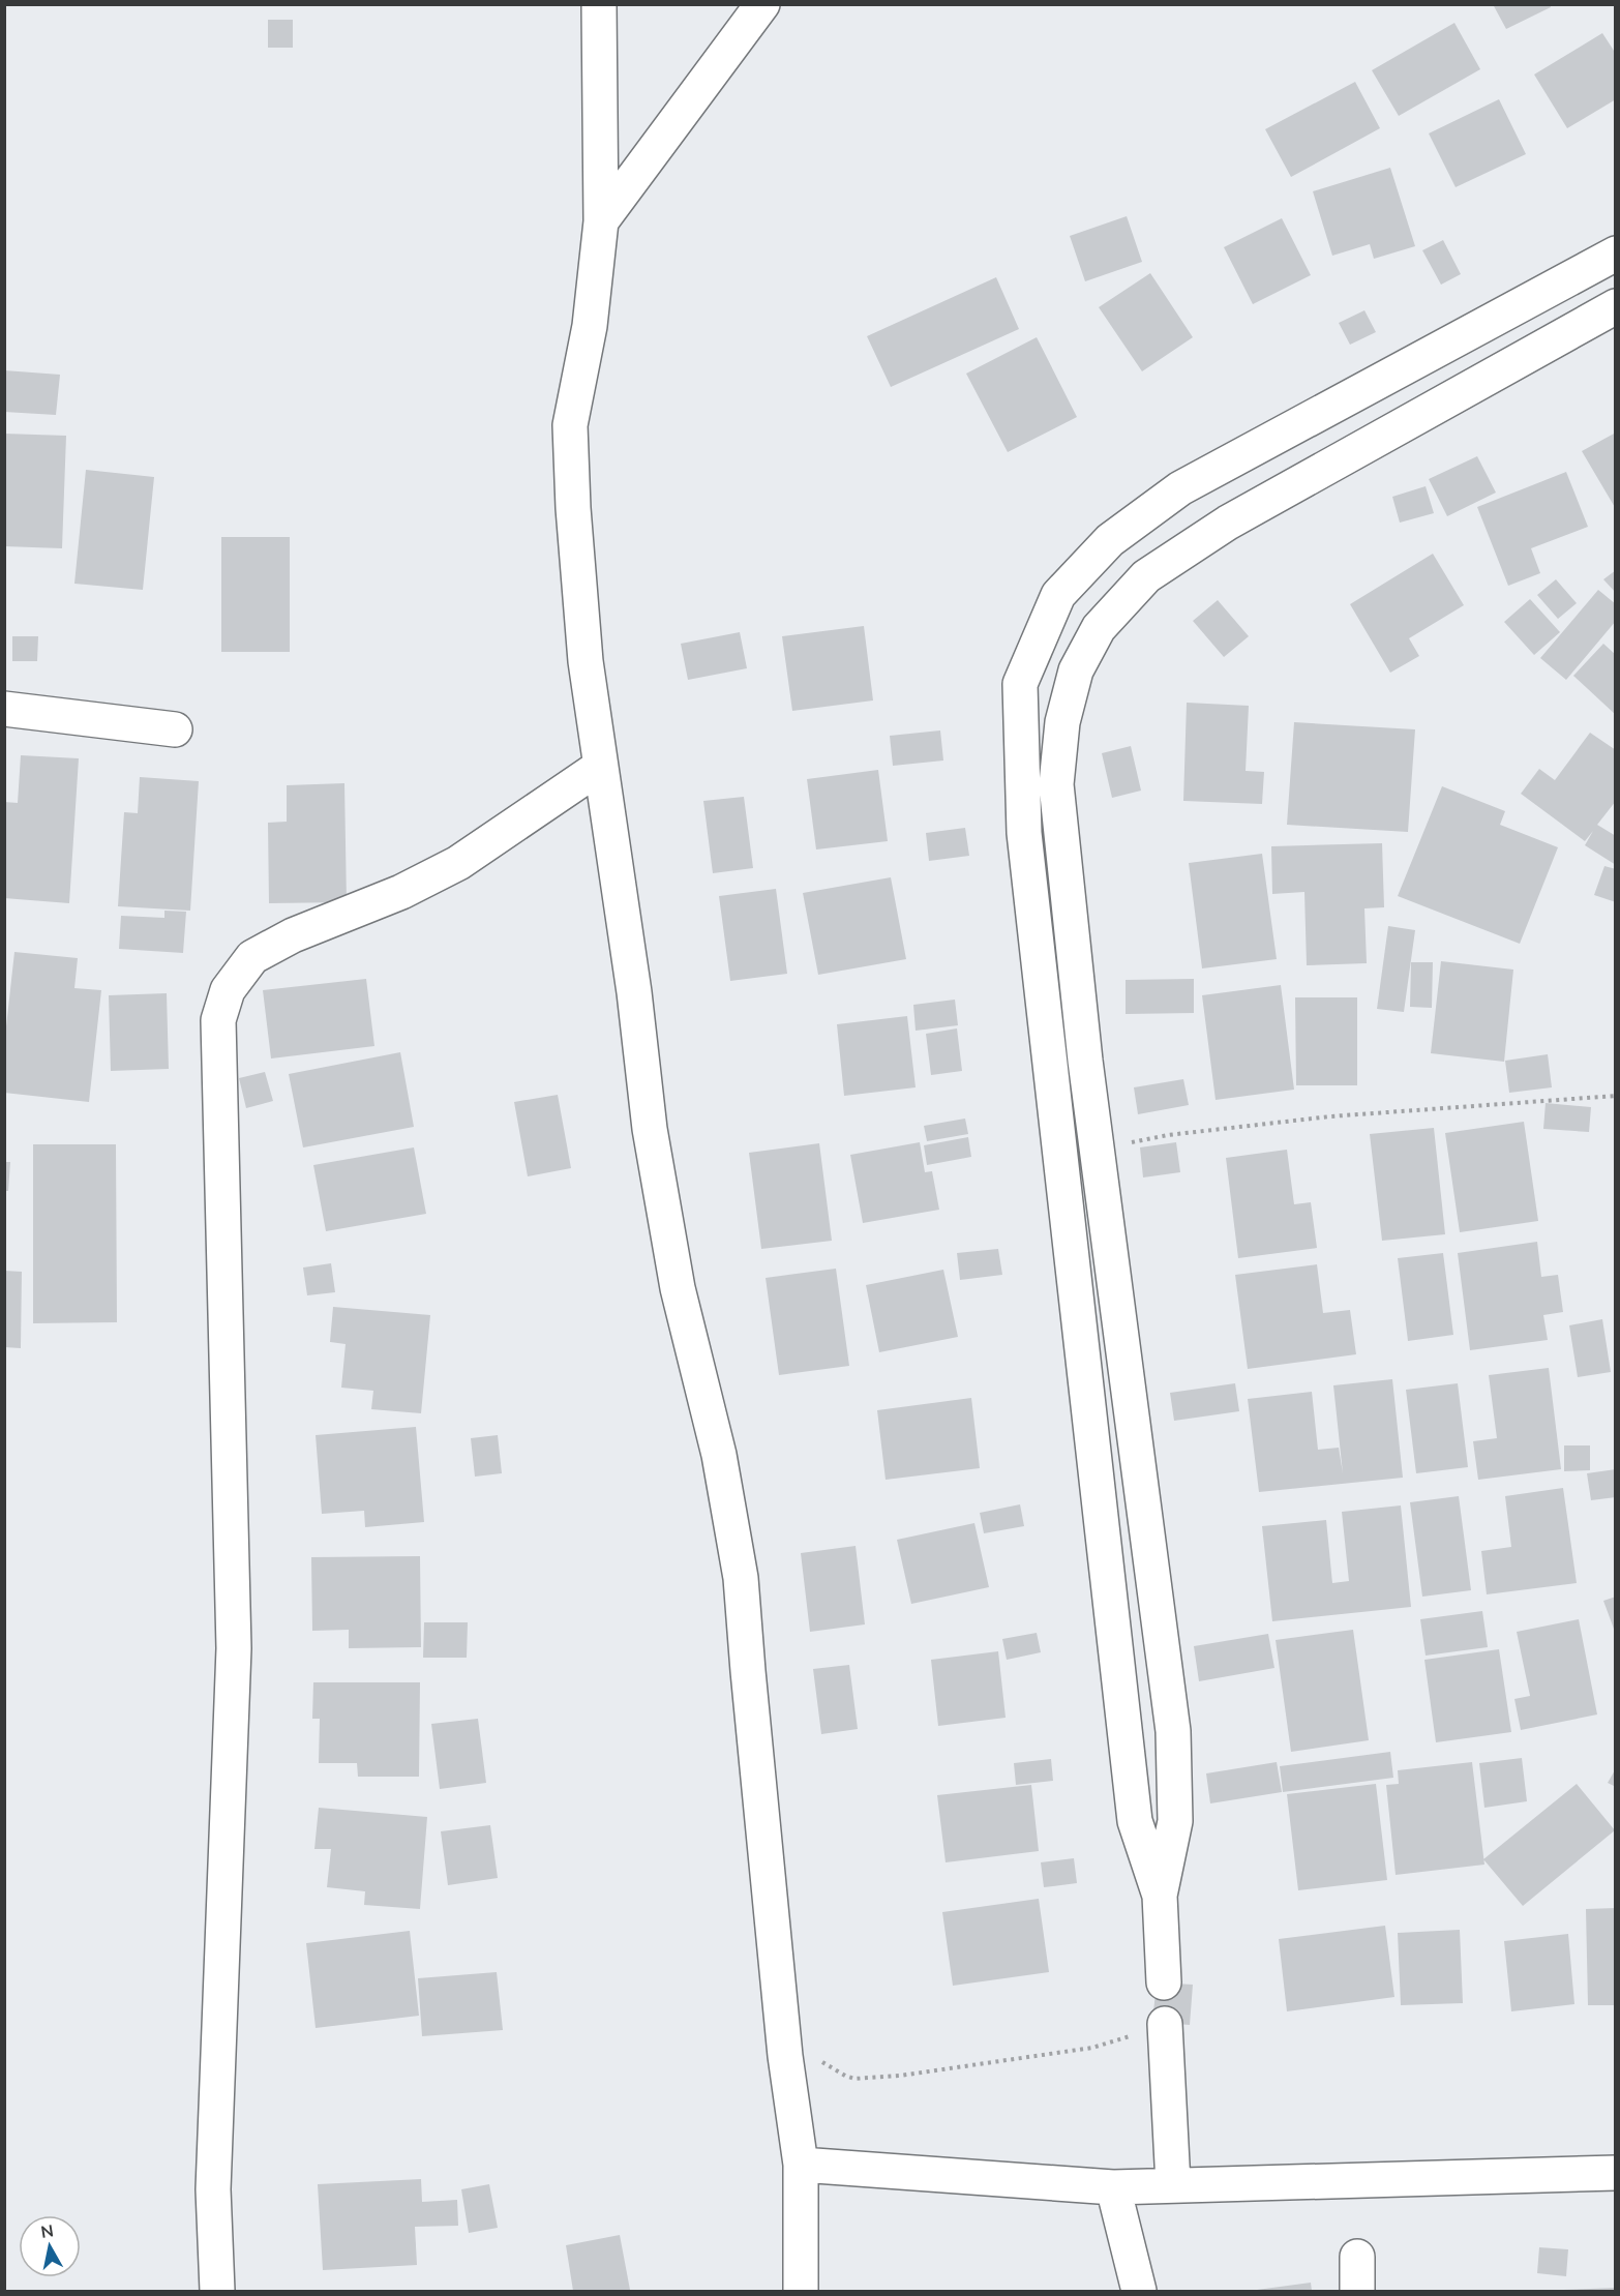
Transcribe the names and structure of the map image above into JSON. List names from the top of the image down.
{
  "north": "top"
}
